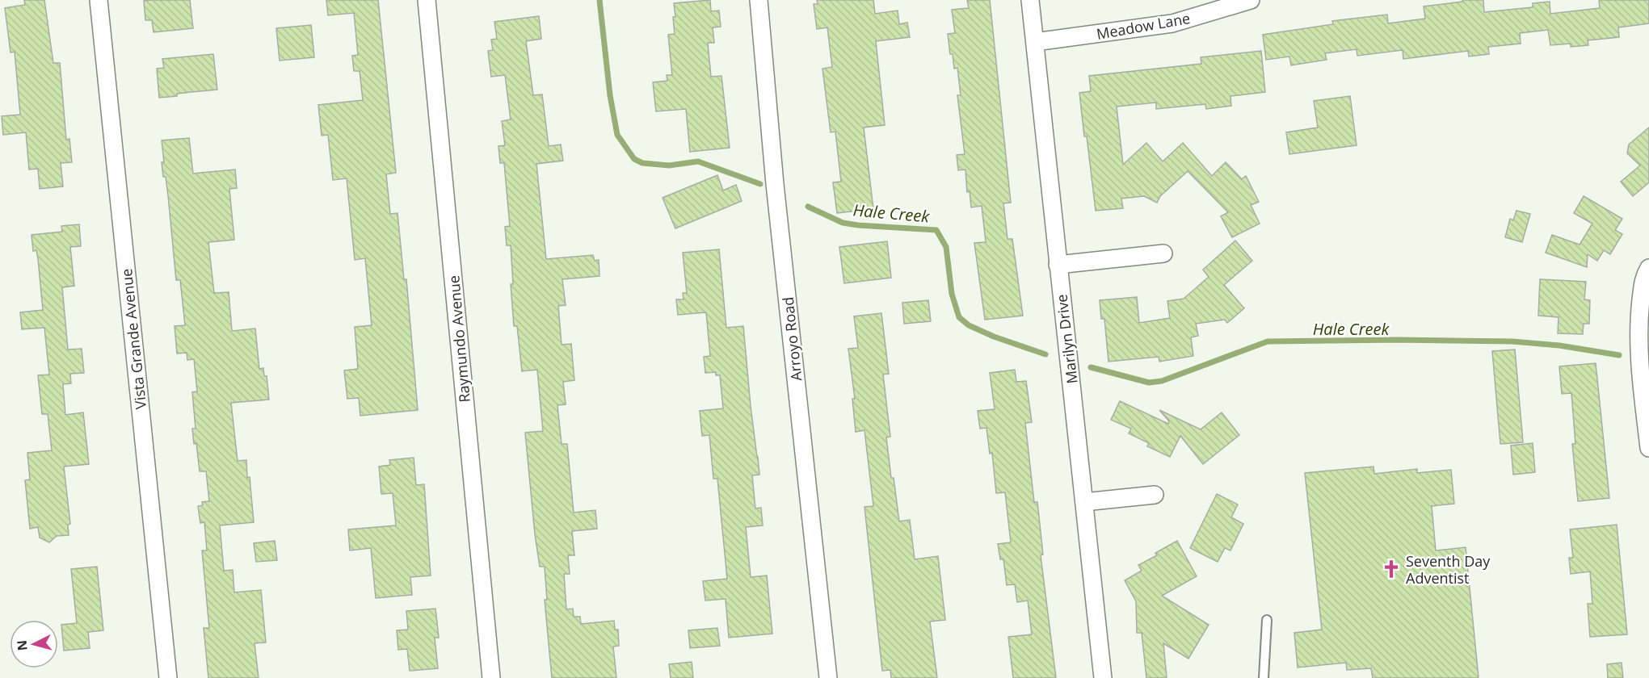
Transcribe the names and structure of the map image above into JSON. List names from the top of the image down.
{
  "streets": {
    "street": [
      "Meadow Lane",
      "Vista Grande Avenue",
      "Raymundo Avenue",
      "Arroyo Road",
      "Marilyn Drive"
    ]
  },
  "crossings": [
    ["Meadow Lane", "Marilyn Drive"]
  ],
  "water": ["Hale Creek"],
  "places": {
    "church": ["Seventh Day Adventist"]
  },
  "north": "left"
}
